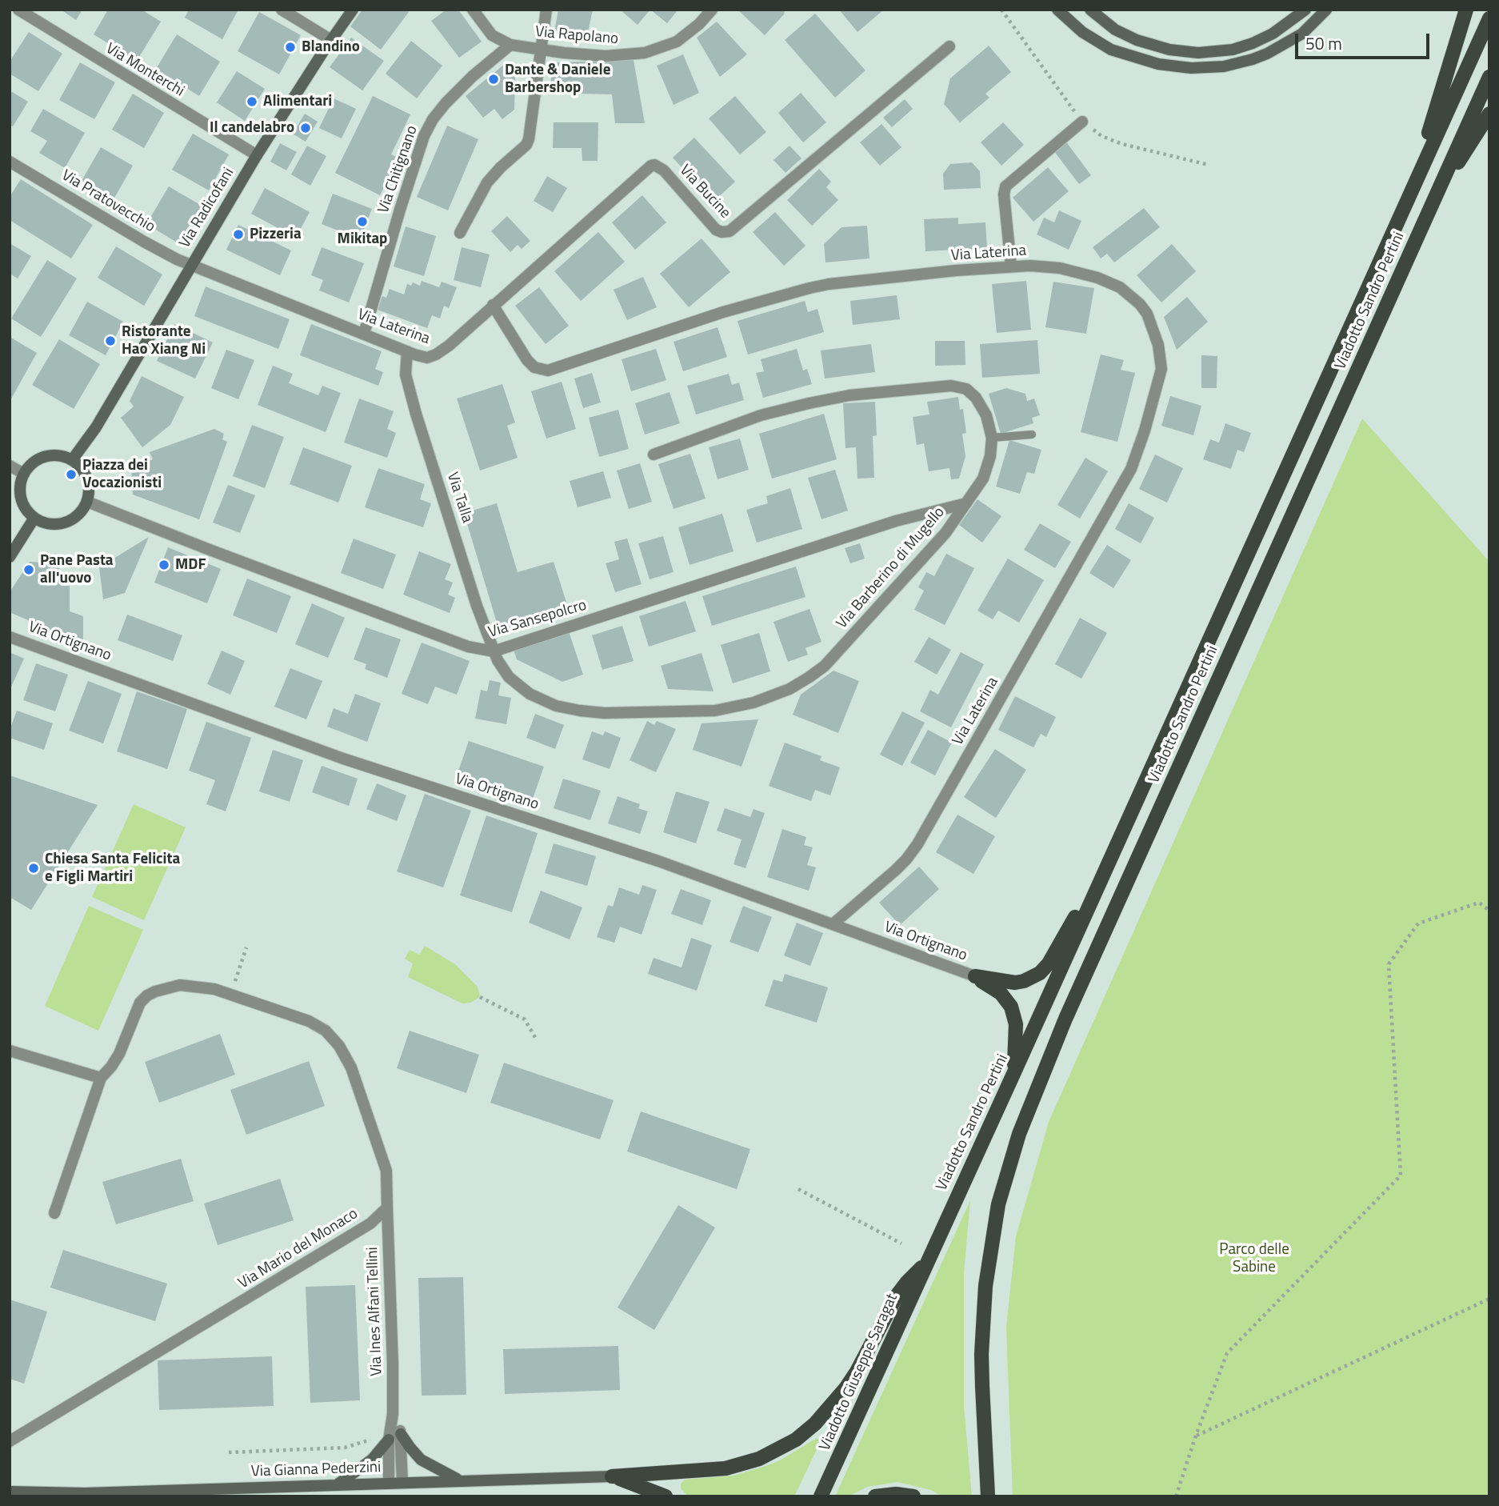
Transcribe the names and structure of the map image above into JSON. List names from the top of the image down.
{
  "streets": {
    "main road": ["Viadotto Sandro Pertini", "Viadotto Giuseppe Saragat"],
    "street": [
      "Via Rapolano",
      "Via Monterchi",
      "Via Chitignano",
      "Via Bucine",
      "Via Pratovecchio",
      "Via Radicofani",
      "Via Laterina",
      "Via Talla",
      "Via Barberino di Mugello",
      "Via Sansepolcro",
      "Via Ortignano",
      "Via Mario del Monaco",
      "Via Ines Alfani Tellini",
      "Via Gianna Pederzini"
    ]
  },
  "crossings": [
    ["Via Rapolano", "Via Chitignano"],
    ["Via Monterchi", "Via Radicofani"],
    ["Via Chitignano", "Via Laterina"],
    ["Via Bucine", "Via Laterina"],
    ["Via Pratovecchio", "Via Radicofani"],
    ["Via Pratovecchio", "Via Laterina"],
    ["Via Radicofani", "Via Laterina"],
    ["Via Radicofani", "Via Sansepolcro"],
    ["Via Laterina", "Via Talla"],
    ["Via Laterina", "Via Ortignano"],
    ["Viadotto Sandro Pertini", "Viadotto Giuseppe Saragat"],
    ["Via Talla", "Via Barberino di Mugello"],
    ["Via Talla", "Via Sansepolcro"],
    ["Via Barberino di Mugello", "Via Sansepolcro"],
    ["Via Mario del Monaco", "Via Ines Alfani Tellini"],
    ["Via Ines Alfani Tellini", "Via Gianna Pederzini"]
  ],
  "parks": ["Parco delle Sabine"],
  "places": [
    "Blandino",
    "Dante & Daniele Barbershop",
    "Alimentari",
    "Il candelabro",
    "Mikitap",
    "Pizzeria",
    "Ristorante Hao Xiang Ni",
    "Piazza dei Vocazionisti",
    "MDF",
    "Pane Pasta all'uovo",
    "Chiesa Santa Felicita e Figli Martiri"
  ],
  "scale_bar": "50 m"
}
